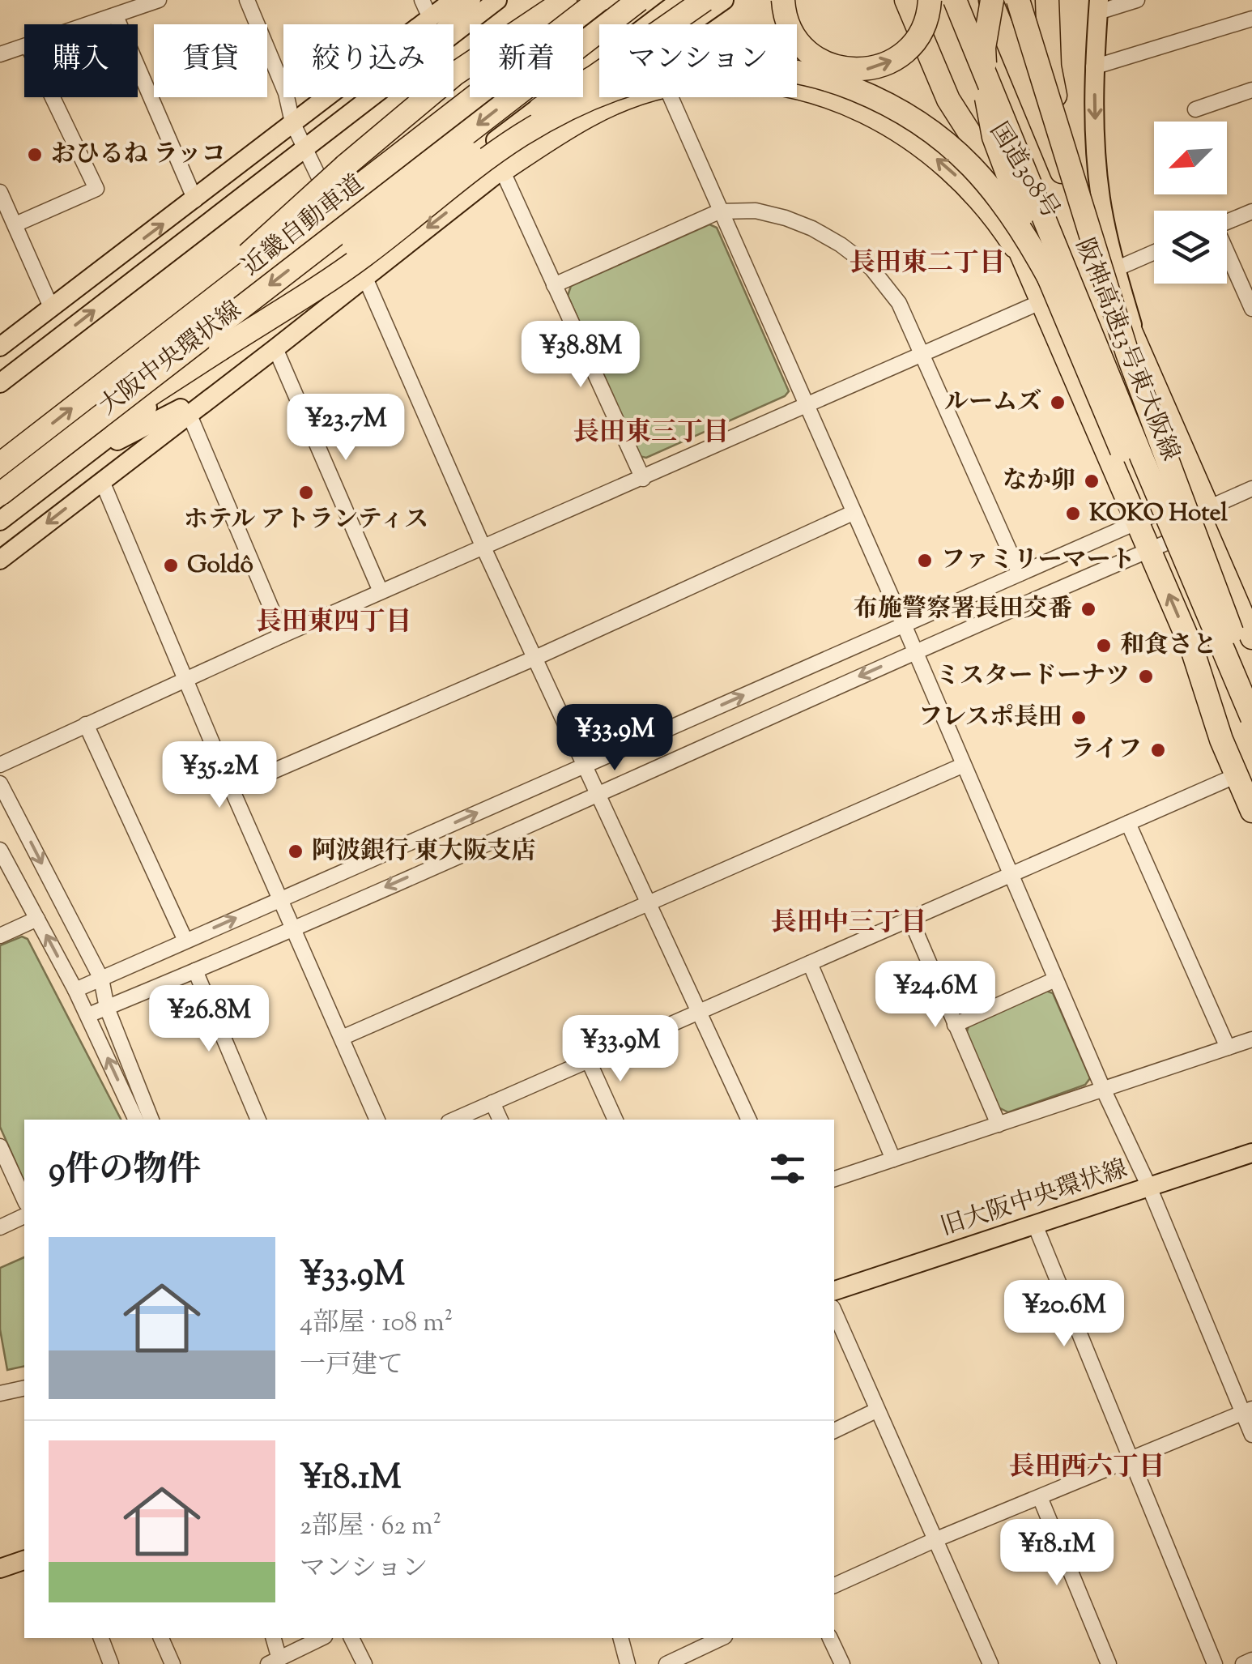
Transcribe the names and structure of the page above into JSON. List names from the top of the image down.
{
  "streets": {
    "highway": ["国道308号", "近畿自動車道", "阪神高速13号東大阪線"],
    "main road": ["大阪中央環状線", "旧大阪中央環状線"]
  },
  "crossings": [
    ["国道308号", "阪神高速13号東大阪線"]
  ],
  "districts": [
    "長田東二丁目",
    "長田東三丁目",
    "長田東四丁目",
    "長田中三丁目",
    "長田西六丁目"
  ],
  "places": [
    "おひるね ラッコ",
    "ルームズ",
    "なか卯",
    "ホテル アトランティス",
    "KOKO Hotel",
    "ファミリーマート",
    "Goldô",
    "布施警察署長田交番",
    "和食さと",
    "ミスタードーナツ",
    "フレスポ長田",
    "ライフ",
    "阿波銀行 東大阪支店"
  ],
  "north": "bottom left",
  "page": {
    "chip": [
      "購入",
      "賃貸",
      "絞り込み",
      "新着",
      "マンション"
    ],
    "price": [
      "¥38.8M",
      "¥23.7M",
      "¥33.9M",
      "¥35.2M",
      "¥24.6M",
      "¥26.8M",
      "¥33.9M",
      "¥20.6M",
      "¥18.1M"
    ],
    "heading": "9件の物件",
    "list": [
      {
        "name": "¥33.9M",
        "note": "4部屋 · 108 m² · 一戸建て"
      },
      {
        "name": "¥18.1M",
        "note": "2部屋 · 62 m² · マンション"
      }
    ]
  }
}
